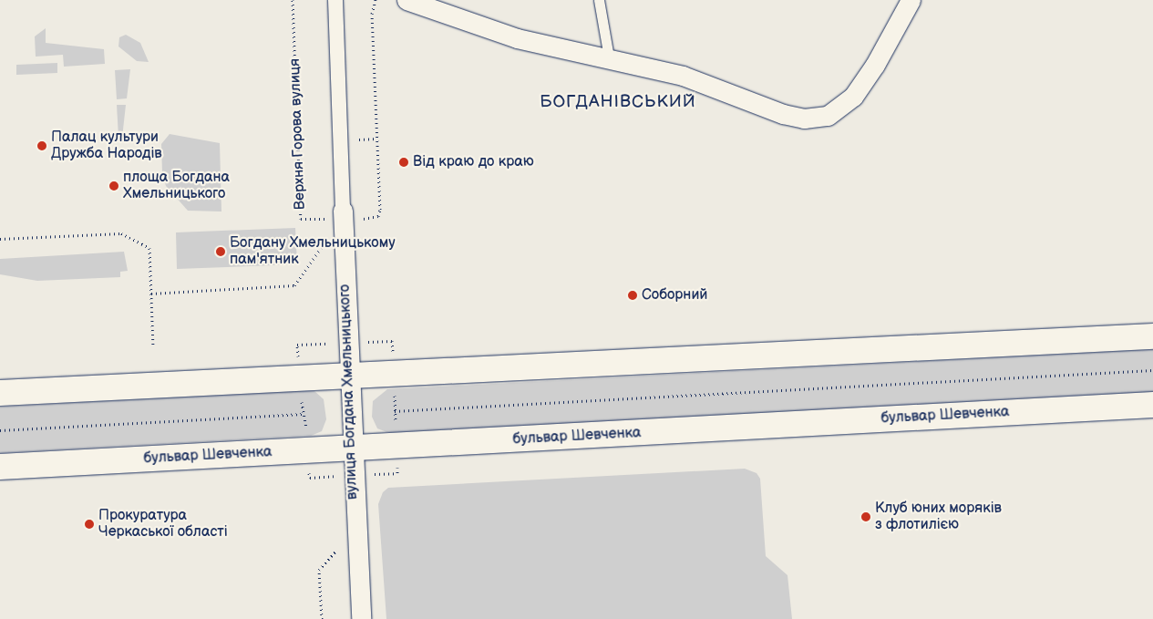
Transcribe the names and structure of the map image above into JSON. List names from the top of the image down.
{
  "streets": {
    "main road": ["бульвар Шевченка"],
    "street": ["вулиця Богдана Хмельницького"],
    "path": ["Верхня Горова вулиця"]
  },
  "crossings": [
    ["Верхня Горова вулиця", "вулиця Богдана Хмельницького"],
    ["вулиця Богдана Хмельницького", "бульвар Шевченка"]
  ],
  "districts": ["БОГДАНІВСЬКИЙ"],
  "places": [
    "Палац культури Дружба Народів",
    "Від краю до краю",
    "площа Богдана Хмельницького",
    "Богдану Хмельницькому пам'ятник",
    "Соборний",
    "Клуб юних моряків з флотилією",
    "Прокуратура Черкаської області"
  ]
}
